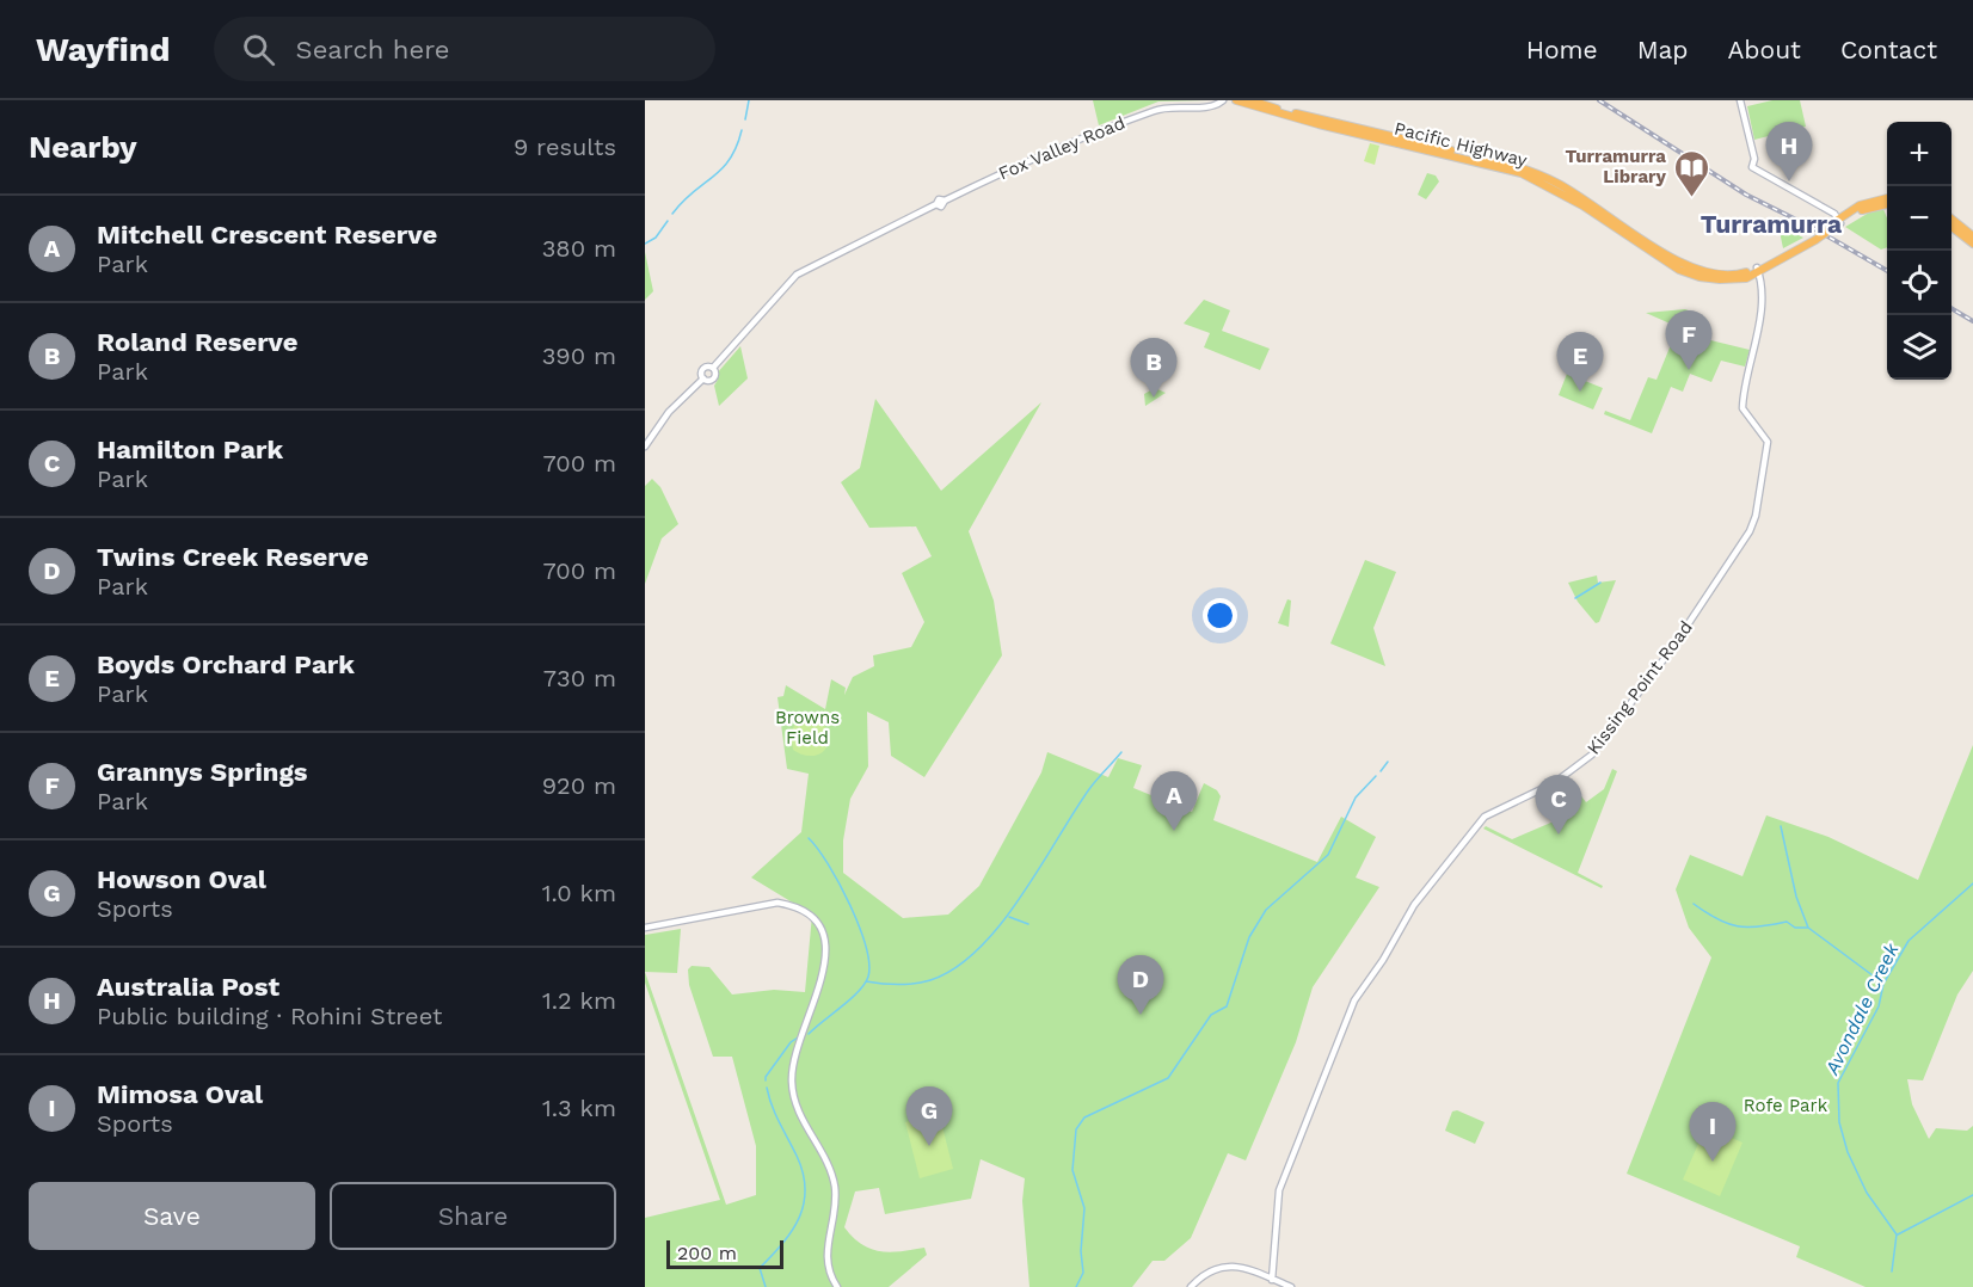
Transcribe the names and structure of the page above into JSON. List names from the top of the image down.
{
  "streets": {
    "highway": ["Pacific Highway"],
    "main road": ["Fox Valley Road", "Kissing Point Road"]
  },
  "crossings": [
    ["Pacific Highway", "Kissing Point Road"]
  ],
  "districts": ["Turramurra"],
  "water": ["Avondale Creek"],
  "parks": ["Browns Field", "Rofe Park"],
  "places": {
    "library": ["Turramurra Library"]
  },
  "scale_bar": "200 m",
  "page": {
    "header": "Wayfind",
    "search": "Search here",
    "nav": [
      "Home",
      "Map",
      "About",
      "Contact"
    ],
    "heading": ["Nearby", "9 results"],
    "map_buttons": ["+", "−"],
    "pins": [
      "H",
      "F",
      "E",
      "B",
      "A",
      "C",
      "D",
      "G",
      "I"
    ],
    "list": [
      {
        "mark": "A",
        "name": "Mitchell Crescent Reserve",
        "note": "Park",
        "value": "380 m"
      },
      {
        "mark": "B",
        "name": "Roland Reserve",
        "note": "Park",
        "value": "390 m"
      },
      {
        "mark": "C",
        "name": "Hamilton Park",
        "note": "Park",
        "value": "700 m"
      },
      {
        "mark": "D",
        "name": "Twins Creek Reserve",
        "note": "Park",
        "value": "700 m"
      },
      {
        "mark": "E",
        "name": "Boyds Orchard Park",
        "note": "Park",
        "value": "730 m"
      },
      {
        "mark": "F",
        "name": "Grannys Springs",
        "note": "Park",
        "value": "920 m"
      },
      {
        "mark": "G",
        "name": "Howson Oval",
        "note": "Sports",
        "value": "1.0 km"
      },
      {
        "mark": "H",
        "name": "Australia Post",
        "note": "Public building · Rohini Street",
        "value": "1.2 km"
      },
      {
        "mark": "I",
        "name": "Mimosa Oval",
        "note": "Sports",
        "value": "1.3 km"
      }
    ],
    "buttons": ["Save", "Share"],
    "scale": "200 m"
  }
}
